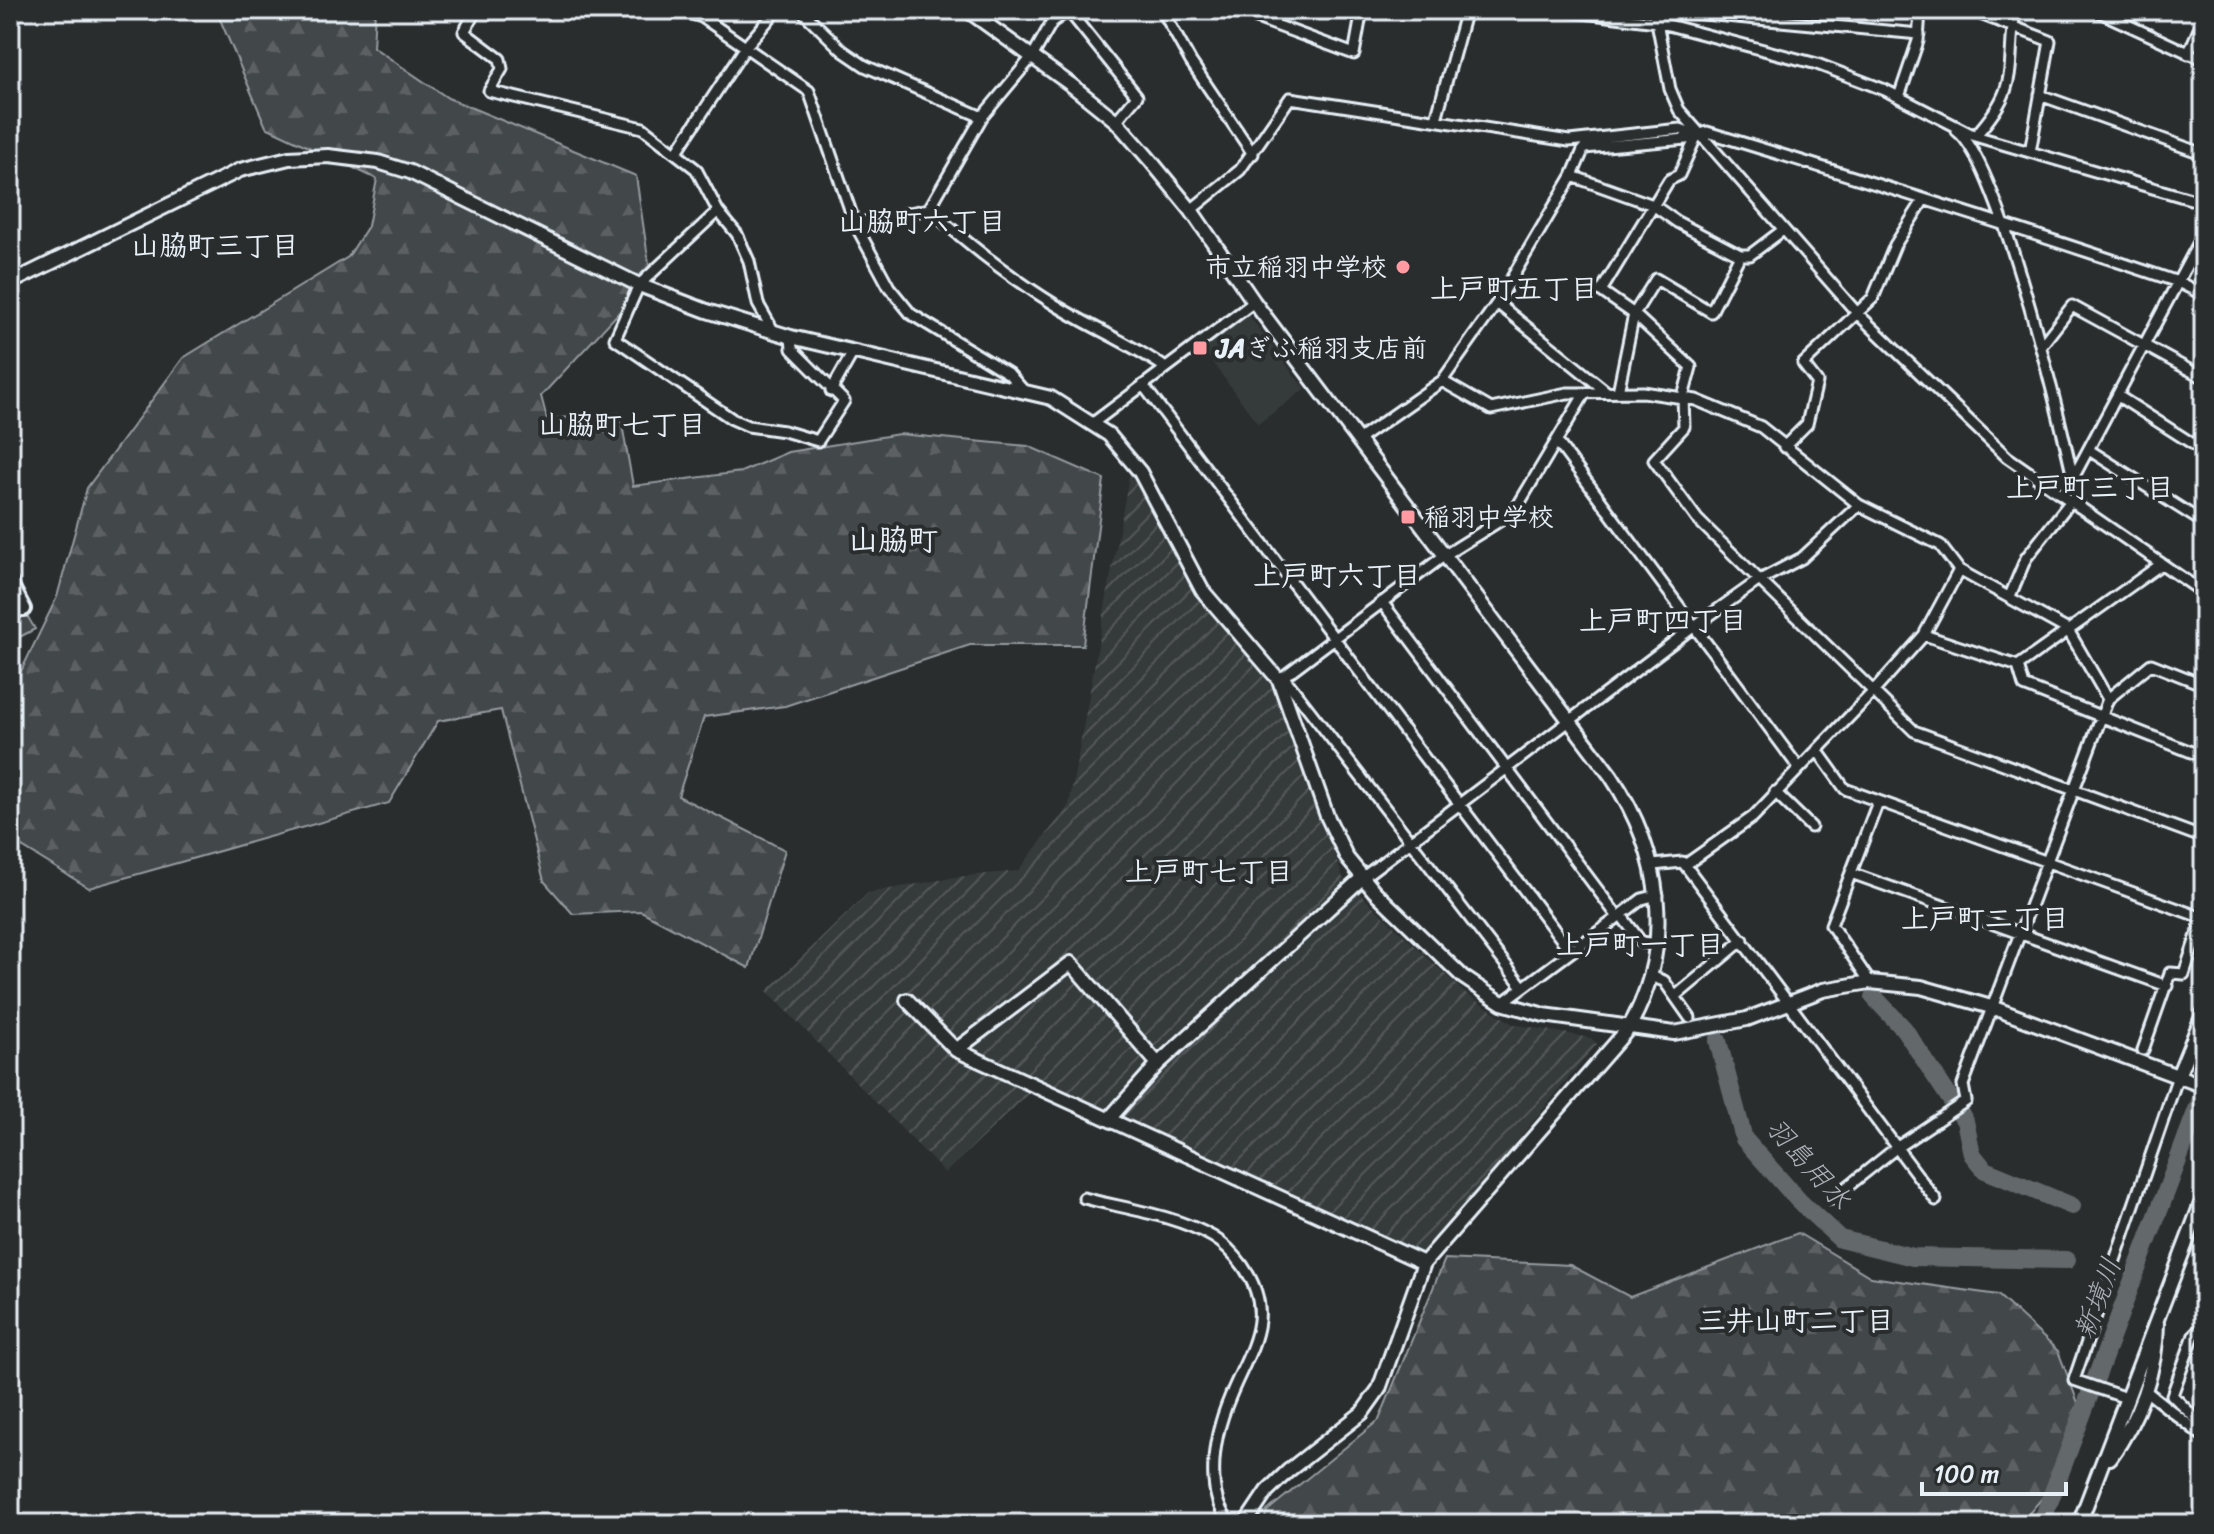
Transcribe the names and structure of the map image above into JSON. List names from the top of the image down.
{
  "districts": [
    "山脇町六丁目",
    "山脇町三丁目",
    "上戸町五丁目",
    "山脇町七丁目",
    "上戸町三丁目",
    "山脇町",
    "上戸町六丁目",
    "上戸町四丁目",
    "上戸町七丁目",
    "上戸町二丁目",
    "上戸町一丁目",
    "三井山町二丁目"
  ],
  "water": ["羽島用水", "新境川"],
  "places": {
    "other": ["市立稲羽中学校"],
    "transit": ["JAぎふ稲羽支店前", "稲羽中学校"]
  },
  "scale_bar": "100 m"
}
